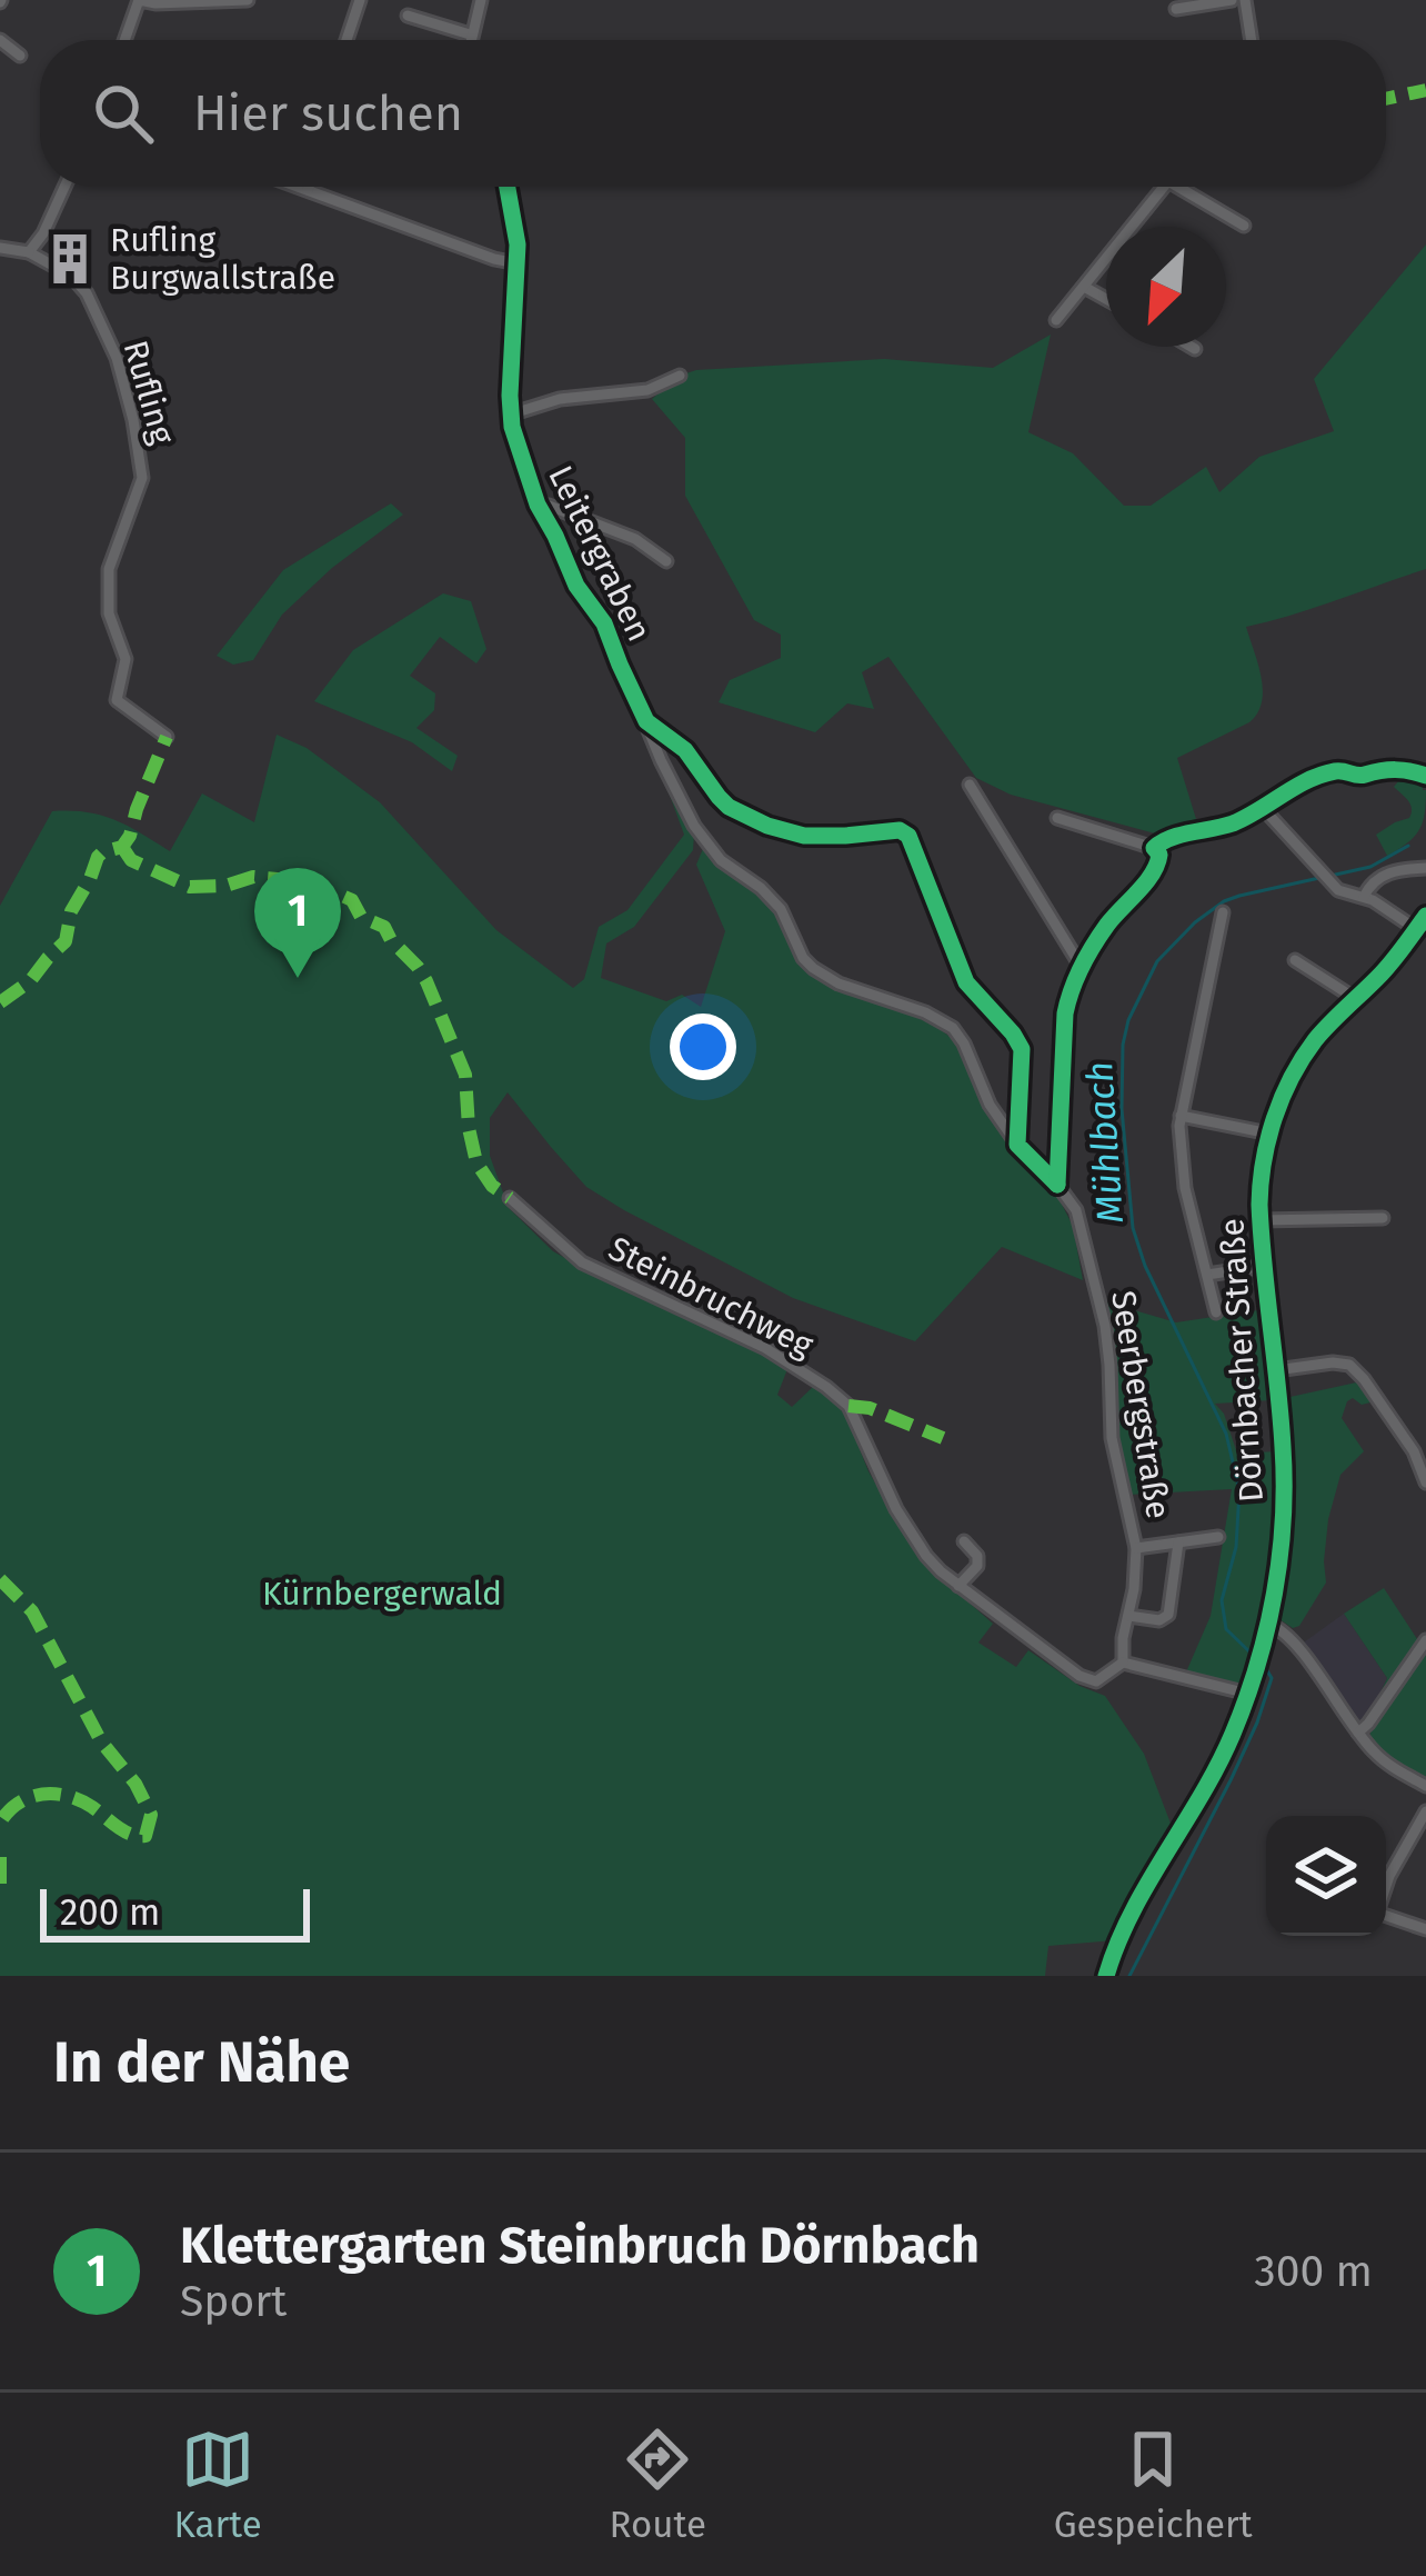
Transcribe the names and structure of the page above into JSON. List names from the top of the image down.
{
  "streets": {
    "street": [
      "Rufling",
      "Leitergraben",
      "Steinbruchweg",
      "Dörnbacher Straße",
      "Seerbergstraße"
    ]
  },
  "crossings": [
    ["Leitergraben", "Seerbergstraße"],
    ["Steinbruchweg", "Seerbergstraße"]
  ],
  "water": ["Mühlbach"],
  "parks": ["Kürnbergerwald"],
  "places": {
    "building": ["Rufling Burgwallstraße"]
  },
  "scale_bar": "200 m",
  "north": "bottom left",
  "page": {
    "search": "Hier suchen",
    "pins": "1",
    "scale": "200 m",
    "heading": "In der Nähe",
    "list": [
      {
        "mark": "1",
        "name": "Klettergarten Steinbruch Dörnbach",
        "note": "Sport",
        "value": "300 m"
      }
    ],
    "nav": ["Karte", "Route", "Gespeichert"]
  }
}
